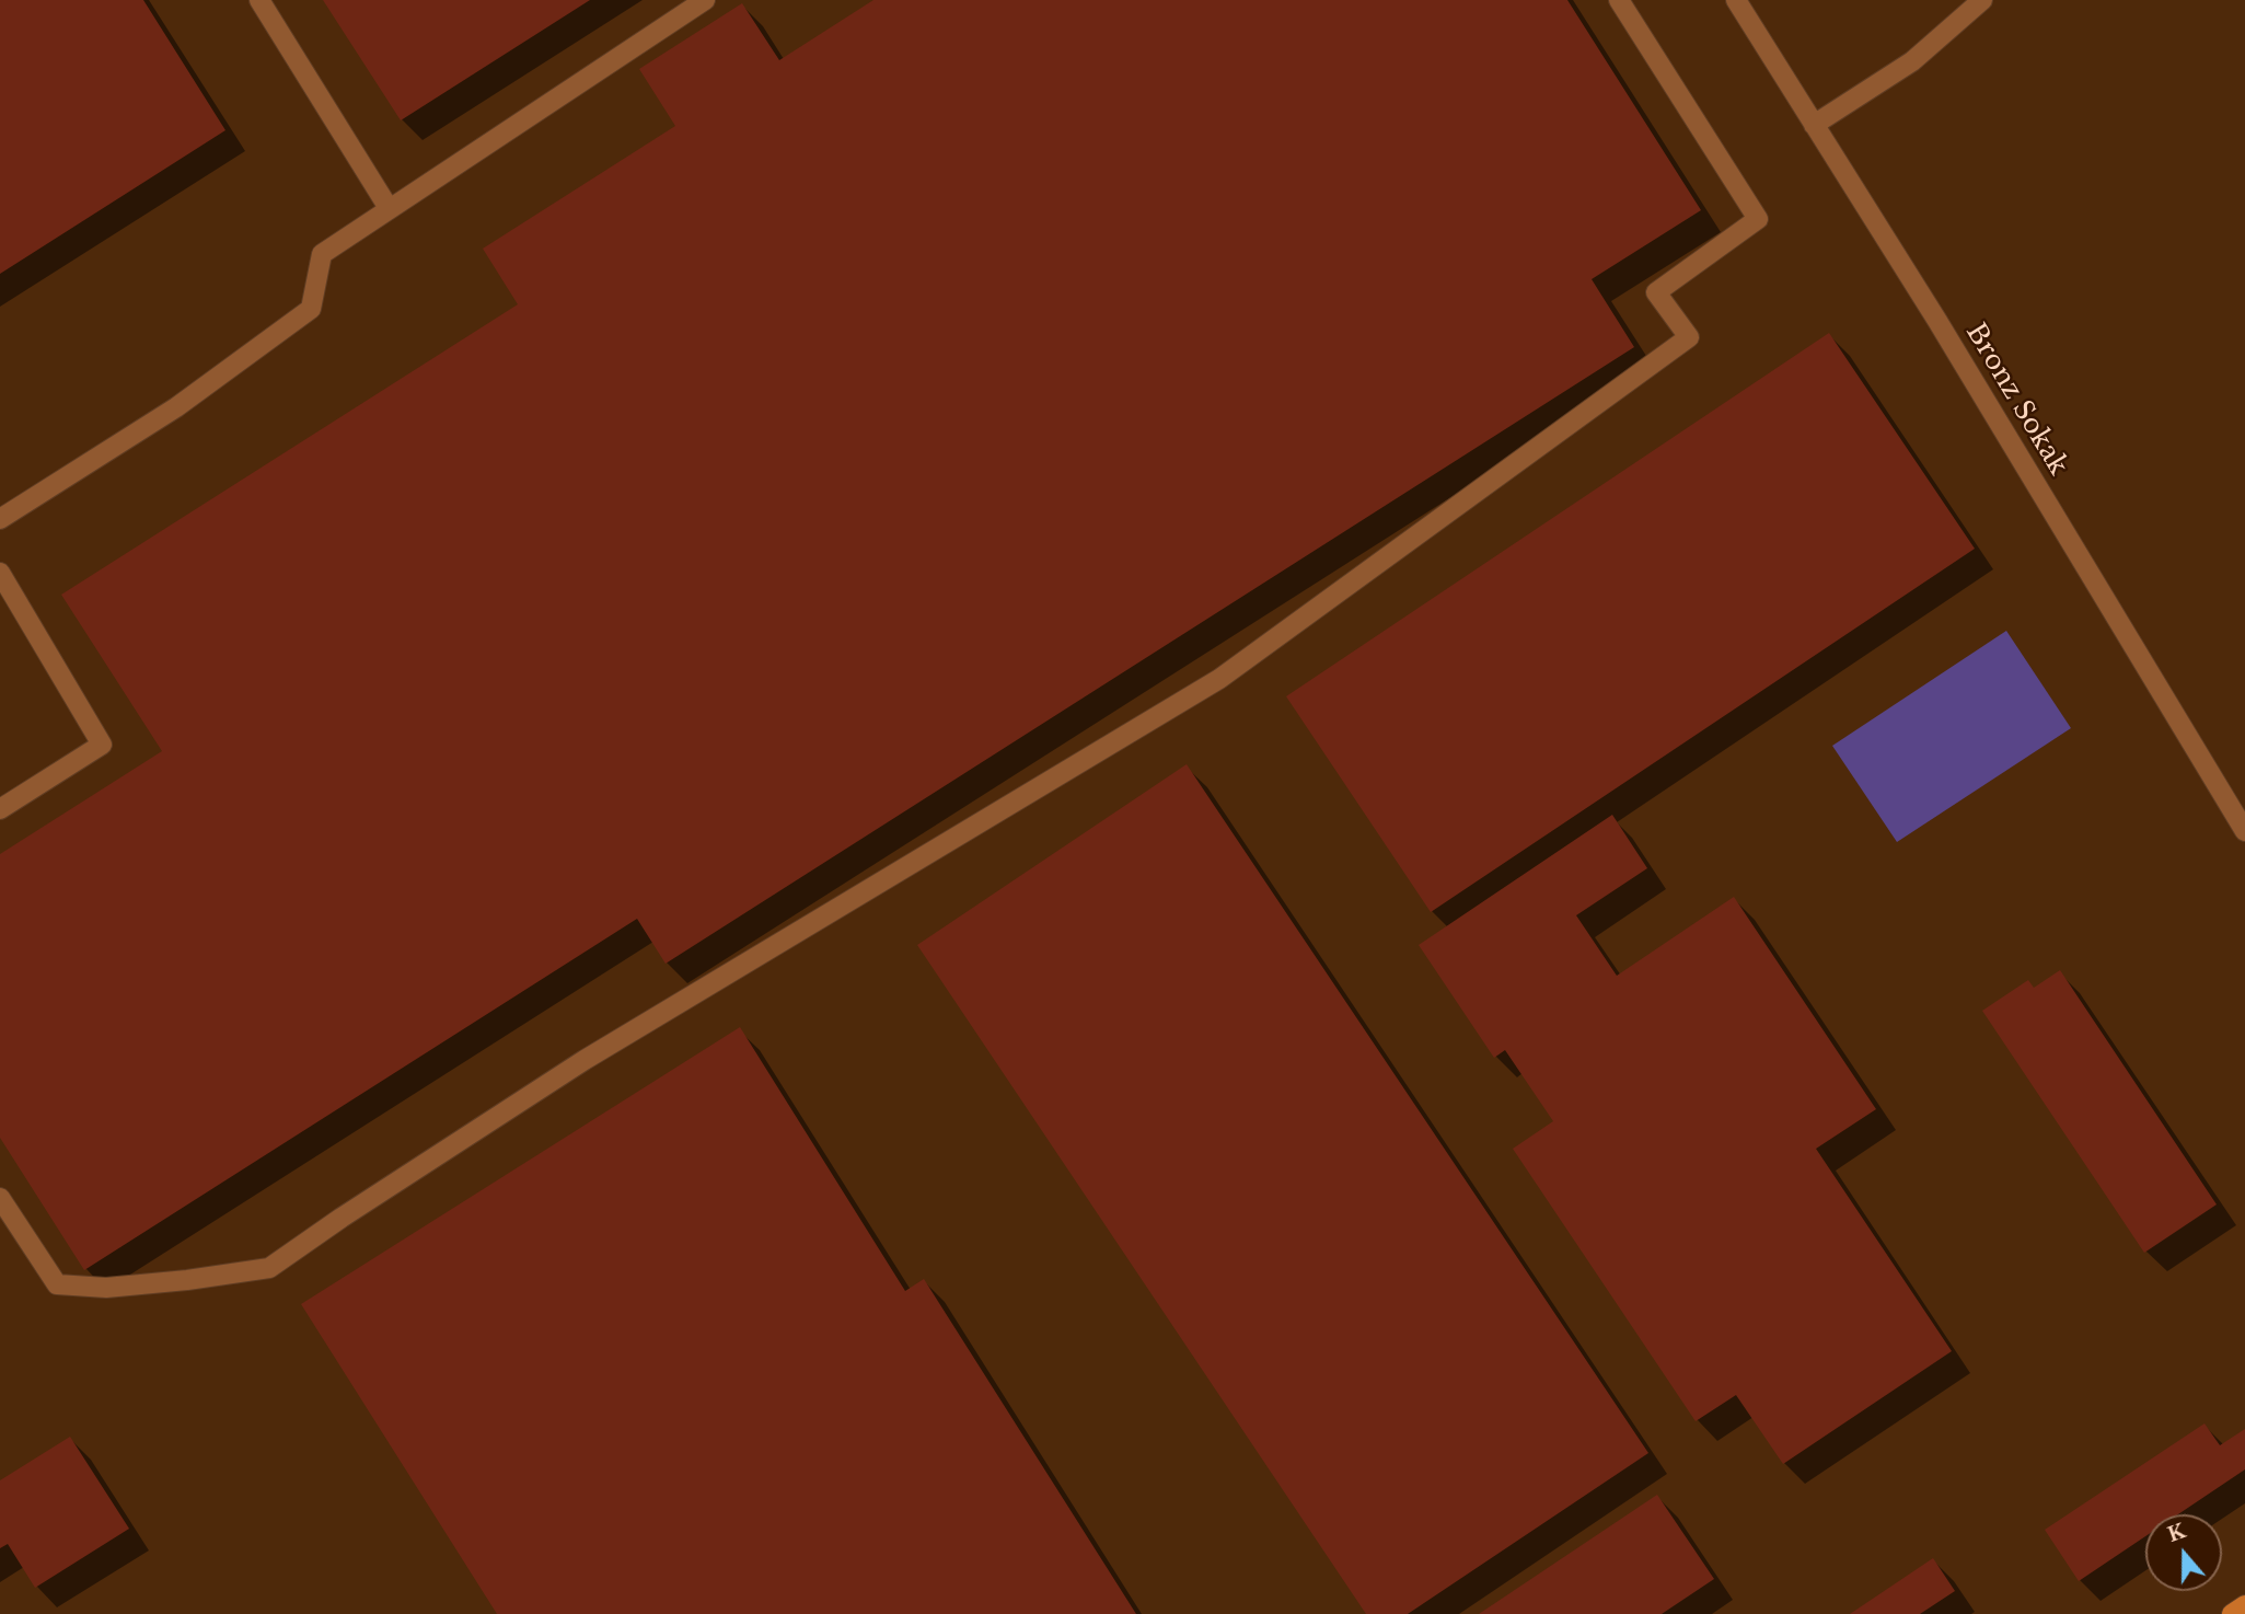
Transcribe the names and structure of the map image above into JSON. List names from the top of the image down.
{
  "streets": {
    "street": ["Bronz Sokak"]
  },
  "north": "top"
}
